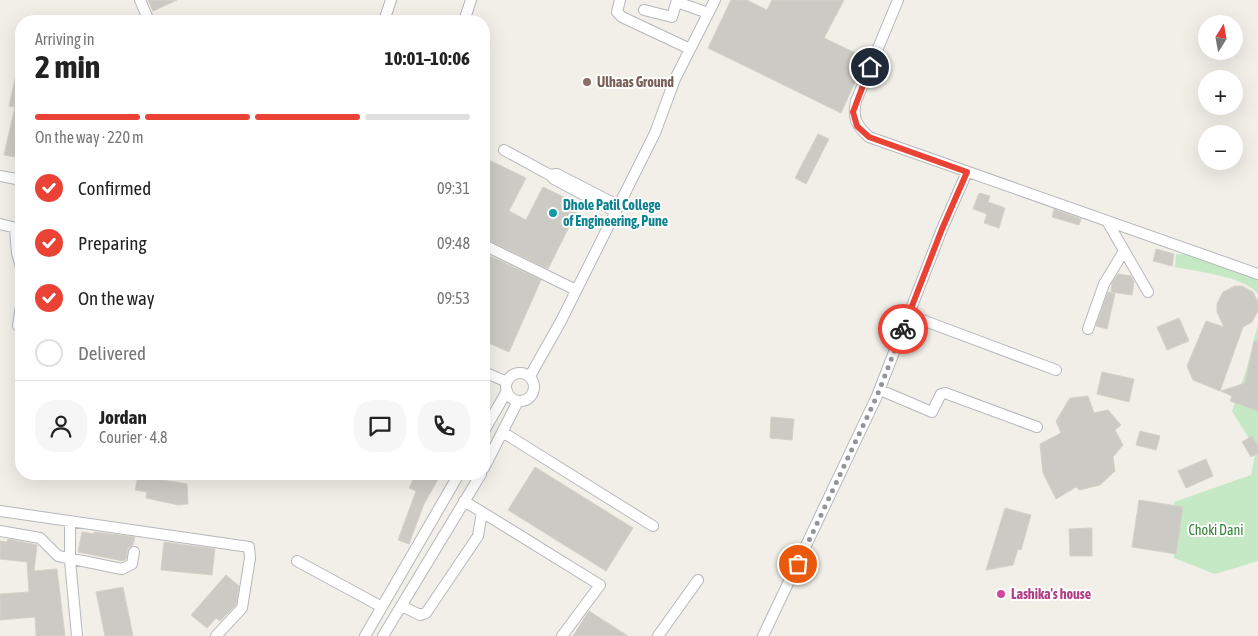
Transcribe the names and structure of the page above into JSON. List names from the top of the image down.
{
  "parks": ["Choki Dani"],
  "places": ["Ulhaas Ground", "Dhole Patil College of Engineering, Pune", "Lashika's house"],
  "north": "top",
  "page": {
    "map_buttons": ["+", "−"],
    "heading": ["2 min", "Arriving in", "10:01–10:06"],
    "panel": ["Jordan", "Courier · 4.8"],
    "bar": "On the way · 220 m",
    "list": [
      ["Confirmed", "09:31"],
      ["Preparing", "09:48"],
      ["On the way", "09:53"],
      "Delivered"
    ]
  }
}
